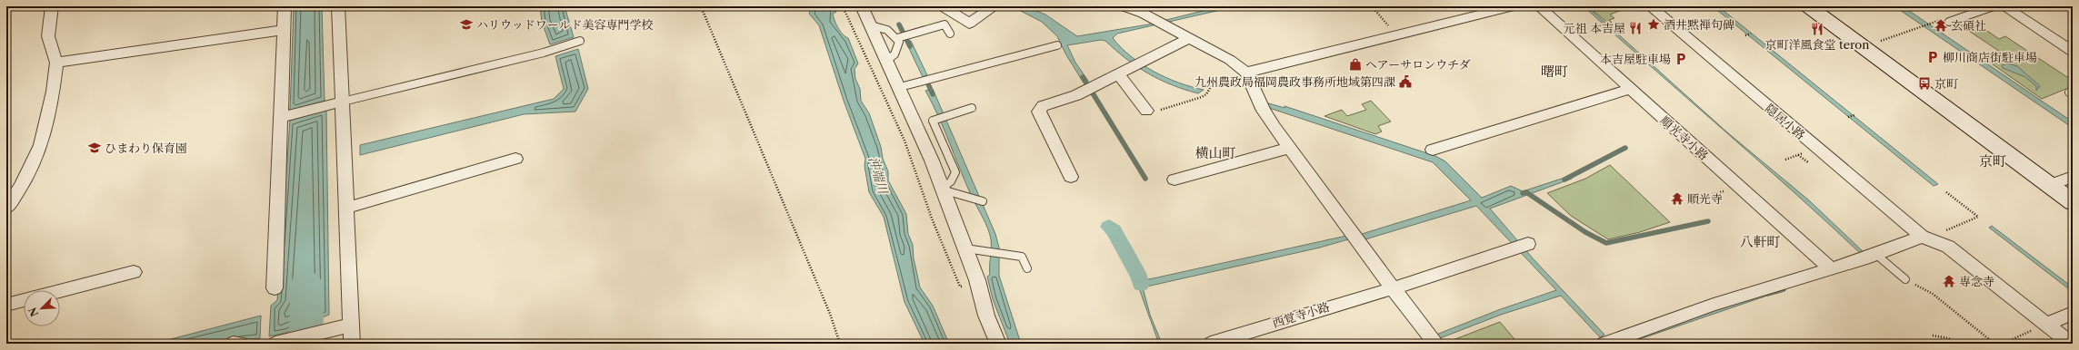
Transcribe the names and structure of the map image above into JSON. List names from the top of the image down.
{
  "streets": {
    "street": ["隠居小路", "順光寺小路", "西覚寺小路"]
  },
  "districts": [
    "曙町",
    "横山町",
    "京町",
    "八軒町"
  ],
  "water": ["沖端川"],
  "places": {
    "school or university": ["ハリウッドワールド美容専門学校", "ひまわり保育園"],
    "place": ["酒井黙禅句碑"],
    "temple": ["玄碩社", "順光寺", "専念寺"],
    "restaurant": ["元祖 本吉屋", "京町洋風食堂 teron"],
    "parking": ["柳川商店街駐車場", "本吉屋駐車場"],
    "shop": ["ヘアーサロンウチダ"],
    "public building": ["九州農政局福岡農政事務所地域第四課"],
    "bus stop": ["京町"]
  },
  "north": "bottom left"
}
